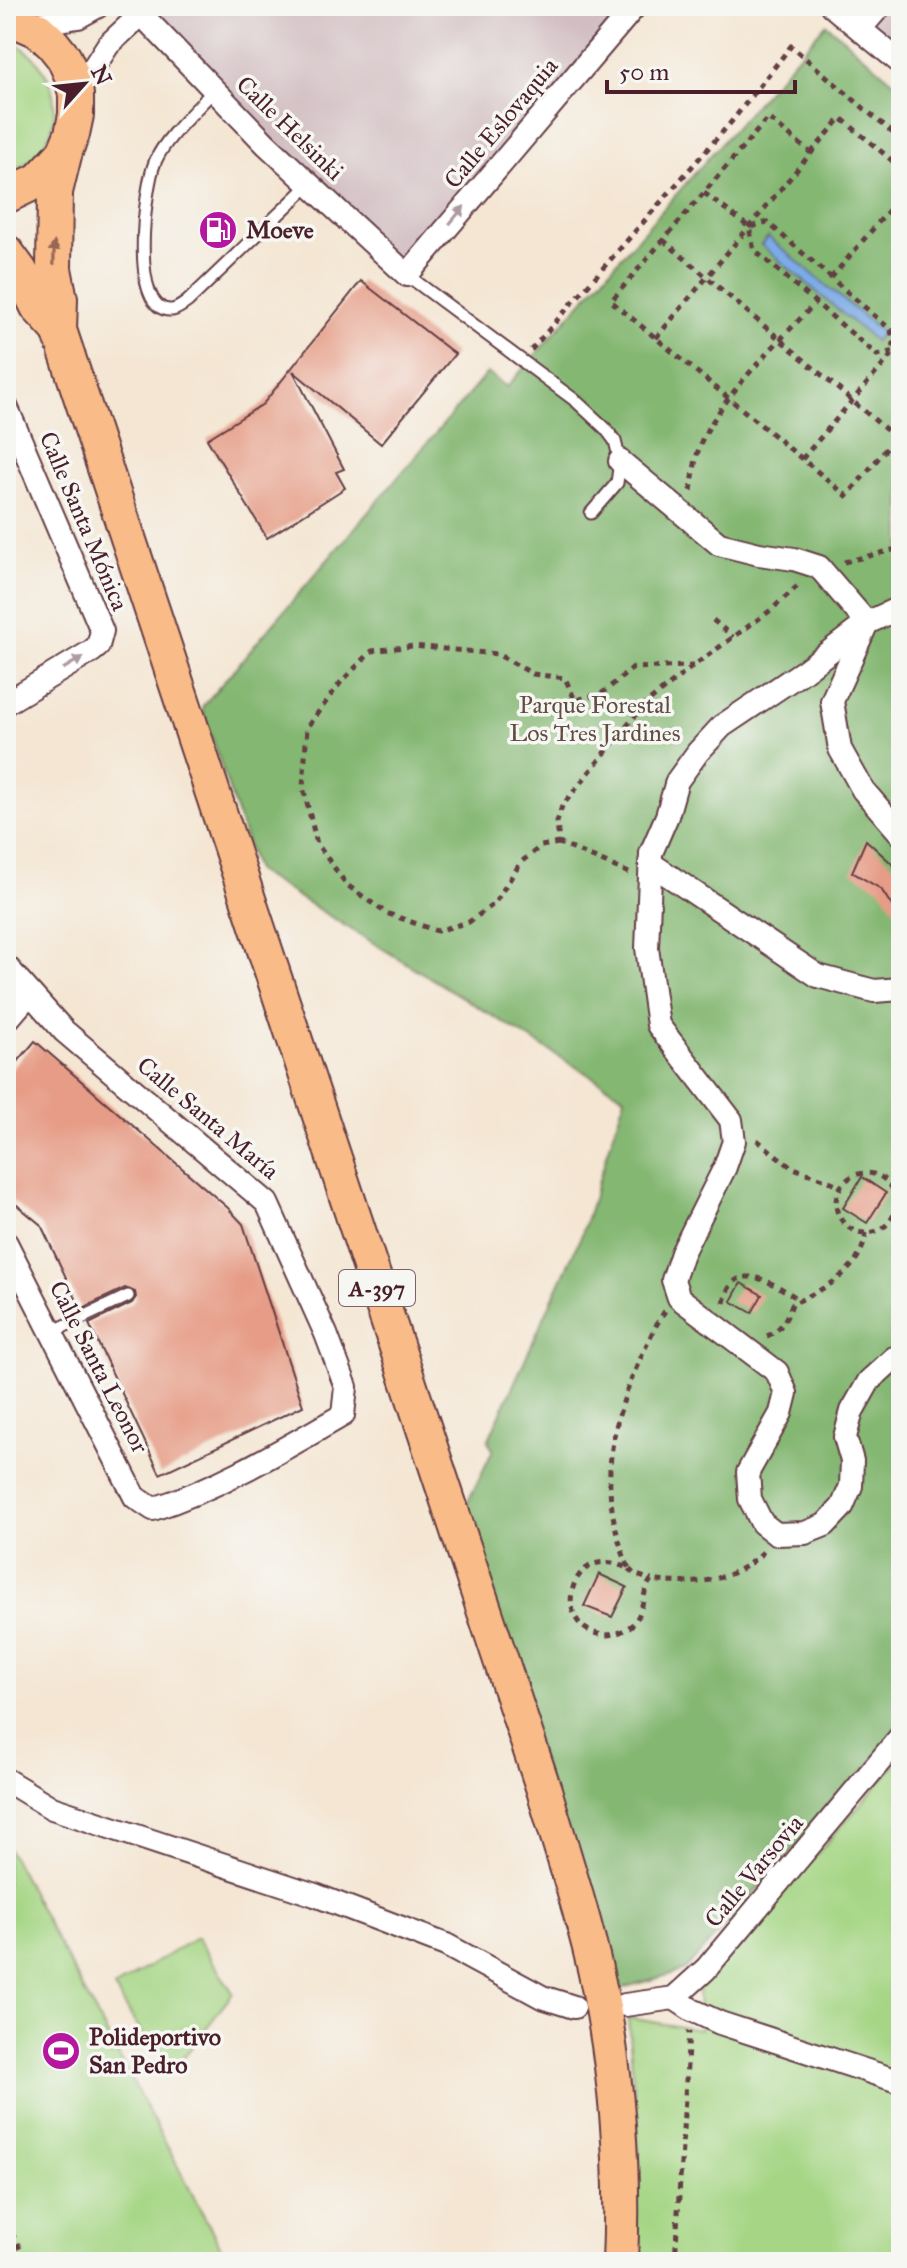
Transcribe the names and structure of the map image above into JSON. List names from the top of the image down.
{
  "streets": {
    "main road": ["A-397"],
    "street": [
      "Calle Eslovaquia",
      "Calle Helsinki",
      "Calle Santa Mónica",
      "Calle Santa María",
      "Calle Santa Leonor",
      "Calle Varsovia"
    ]
  },
  "crossings": [
    ["Calle Eslovaquia", "Calle Helsinki"],
    ["Calle Santa María", "Calle Santa Leonor"]
  ],
  "one_way": ["Calle Eslovaquia", "Calle Santa Mónica"],
  "parks": ["Parque Forestal Los Tres Jardines"],
  "places": {
    "fuel station": ["Moeve"],
    "sports": ["Polideportivo San Pedro"]
  },
  "scale_bar": "50 m",
  "north": "top right"
}
